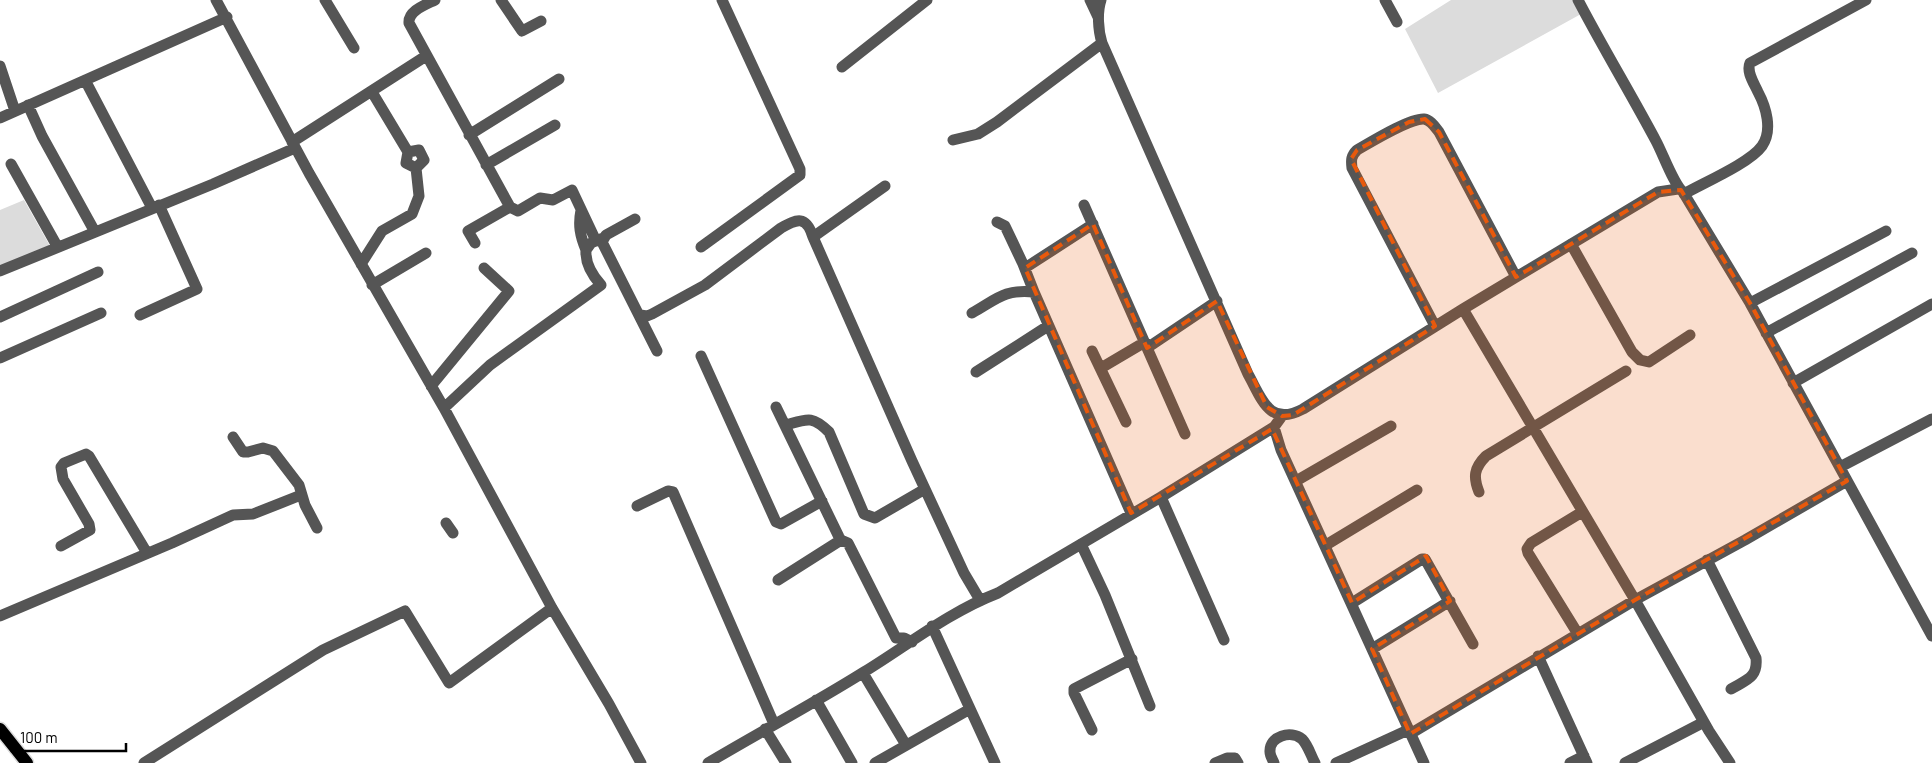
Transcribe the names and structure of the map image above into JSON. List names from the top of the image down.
{
  "scale_bar": "100 m"
}
